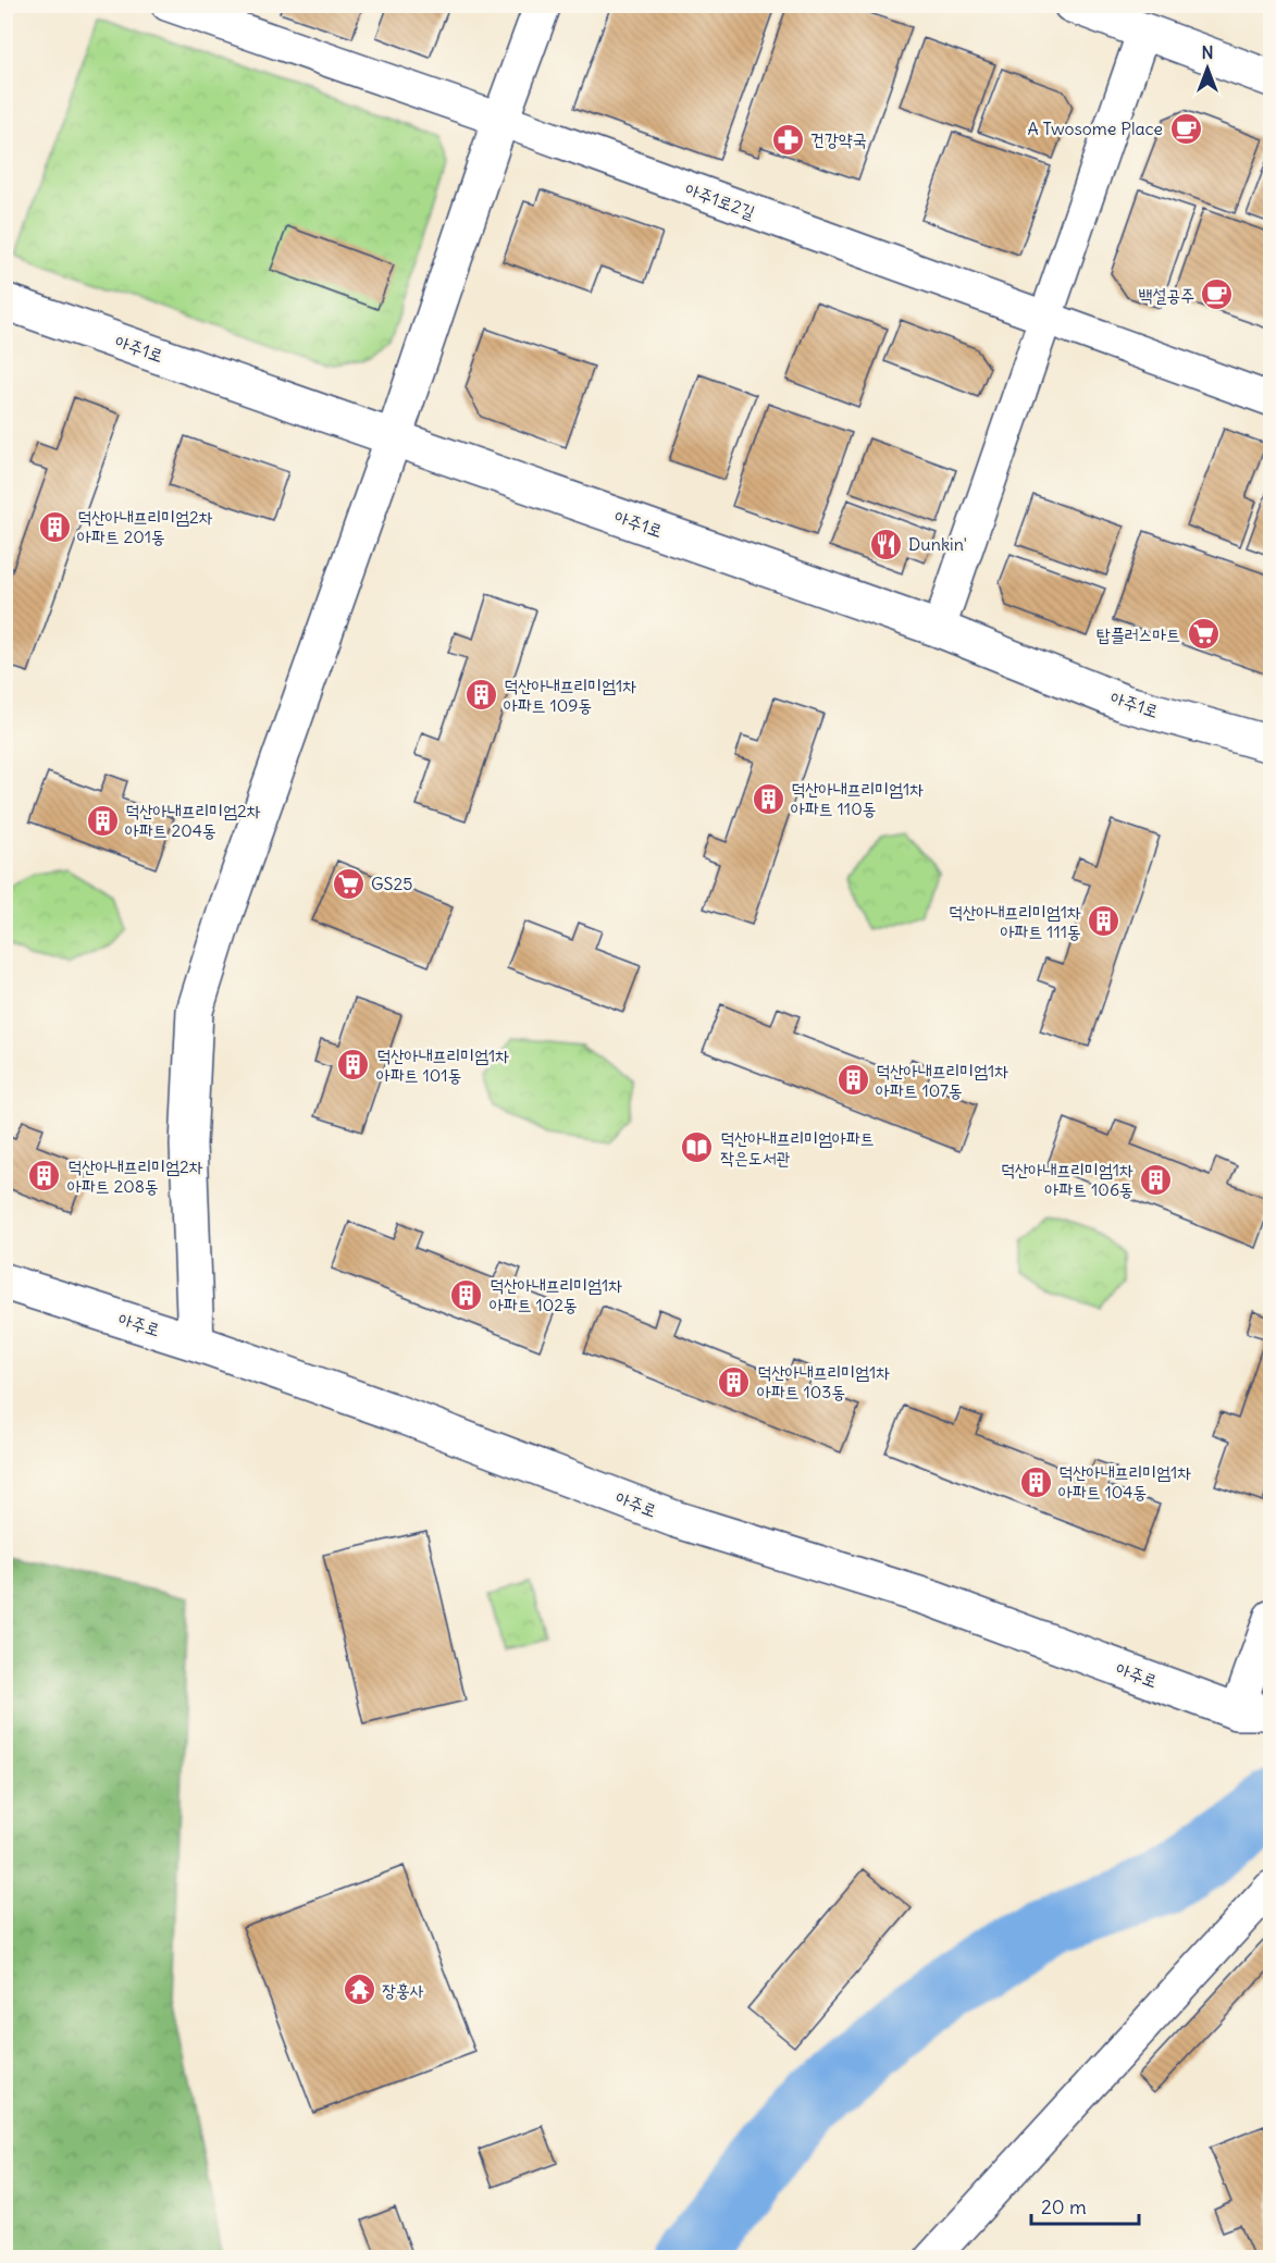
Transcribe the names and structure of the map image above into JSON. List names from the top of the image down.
{
  "streets": {
    "street": ["아주1로2길", "아주1로", "아주로"]
  },
  "places": {
    "cafe": ["A Twosome Place", "백설공주"],
    "pharmacy": ["건강약국"],
    "building": [
      "덕산아내프리미엄2차 아파트 201동",
      "덕산아내프리미엄1차 아파트 109동",
      "덕산아내프리미엄1차 아파트 110동",
      "덕산아내프리미엄2차 아파트 204동",
      "덕산아내프리미엄1차 아파트 111동",
      "덕산아내프리미엄1차 아파트 101동",
      "덕산아내프리미엄1차 아파트 107동",
      "덕산아내프리미엄2차 아파트 208동",
      "덕산아내프리미엄1차 아파트 106동",
      "덕산아내프리미엄1차 아파트 102동",
      "덕산아내프리미엄1차 아파트 103동",
      "덕산아내프리미엄1차 아파트 104동"
    ],
    "restaurant": ["Dunkin'"],
    "supermarket": ["탑플러스마트", "GS25"],
    "library": ["덕산아내프리미엄아파트 작은도서관"],
    "temple": ["장훙사"]
  },
  "scale_bar": "20 m",
  "north": "top"
}
